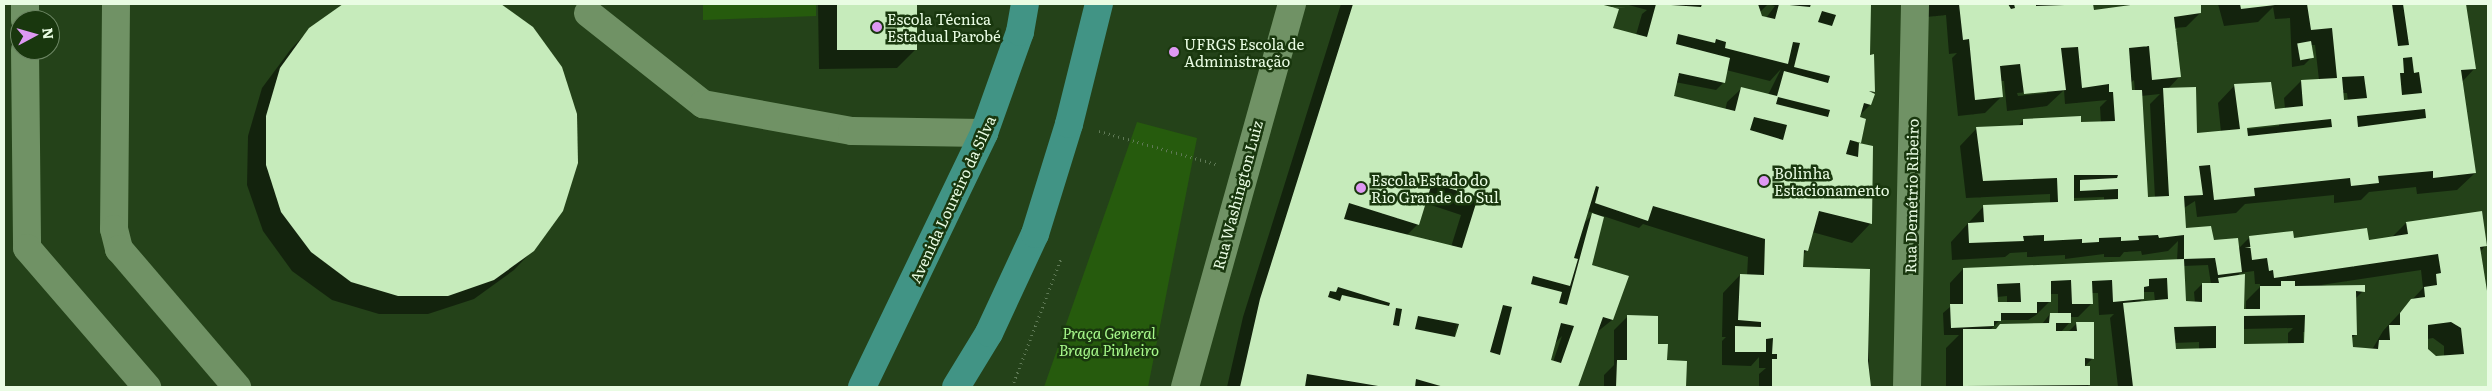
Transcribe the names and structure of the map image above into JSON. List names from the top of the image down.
{
  "streets": {
    "main road": ["Avenida Loureiro da Silva"],
    "street": ["Rua Washington Luiz", "Rua Demétrio Ribeiro"]
  },
  "parks": ["Praça General Braga Pinheiro"],
  "places": [
    "Escola Técnica Estadual Parobé",
    "UFRGS Escola de Administração",
    "Bolinha Estacionamento",
    "Escola Estado do Rio Grande do Sul"
  ],
  "north": "right"
}
